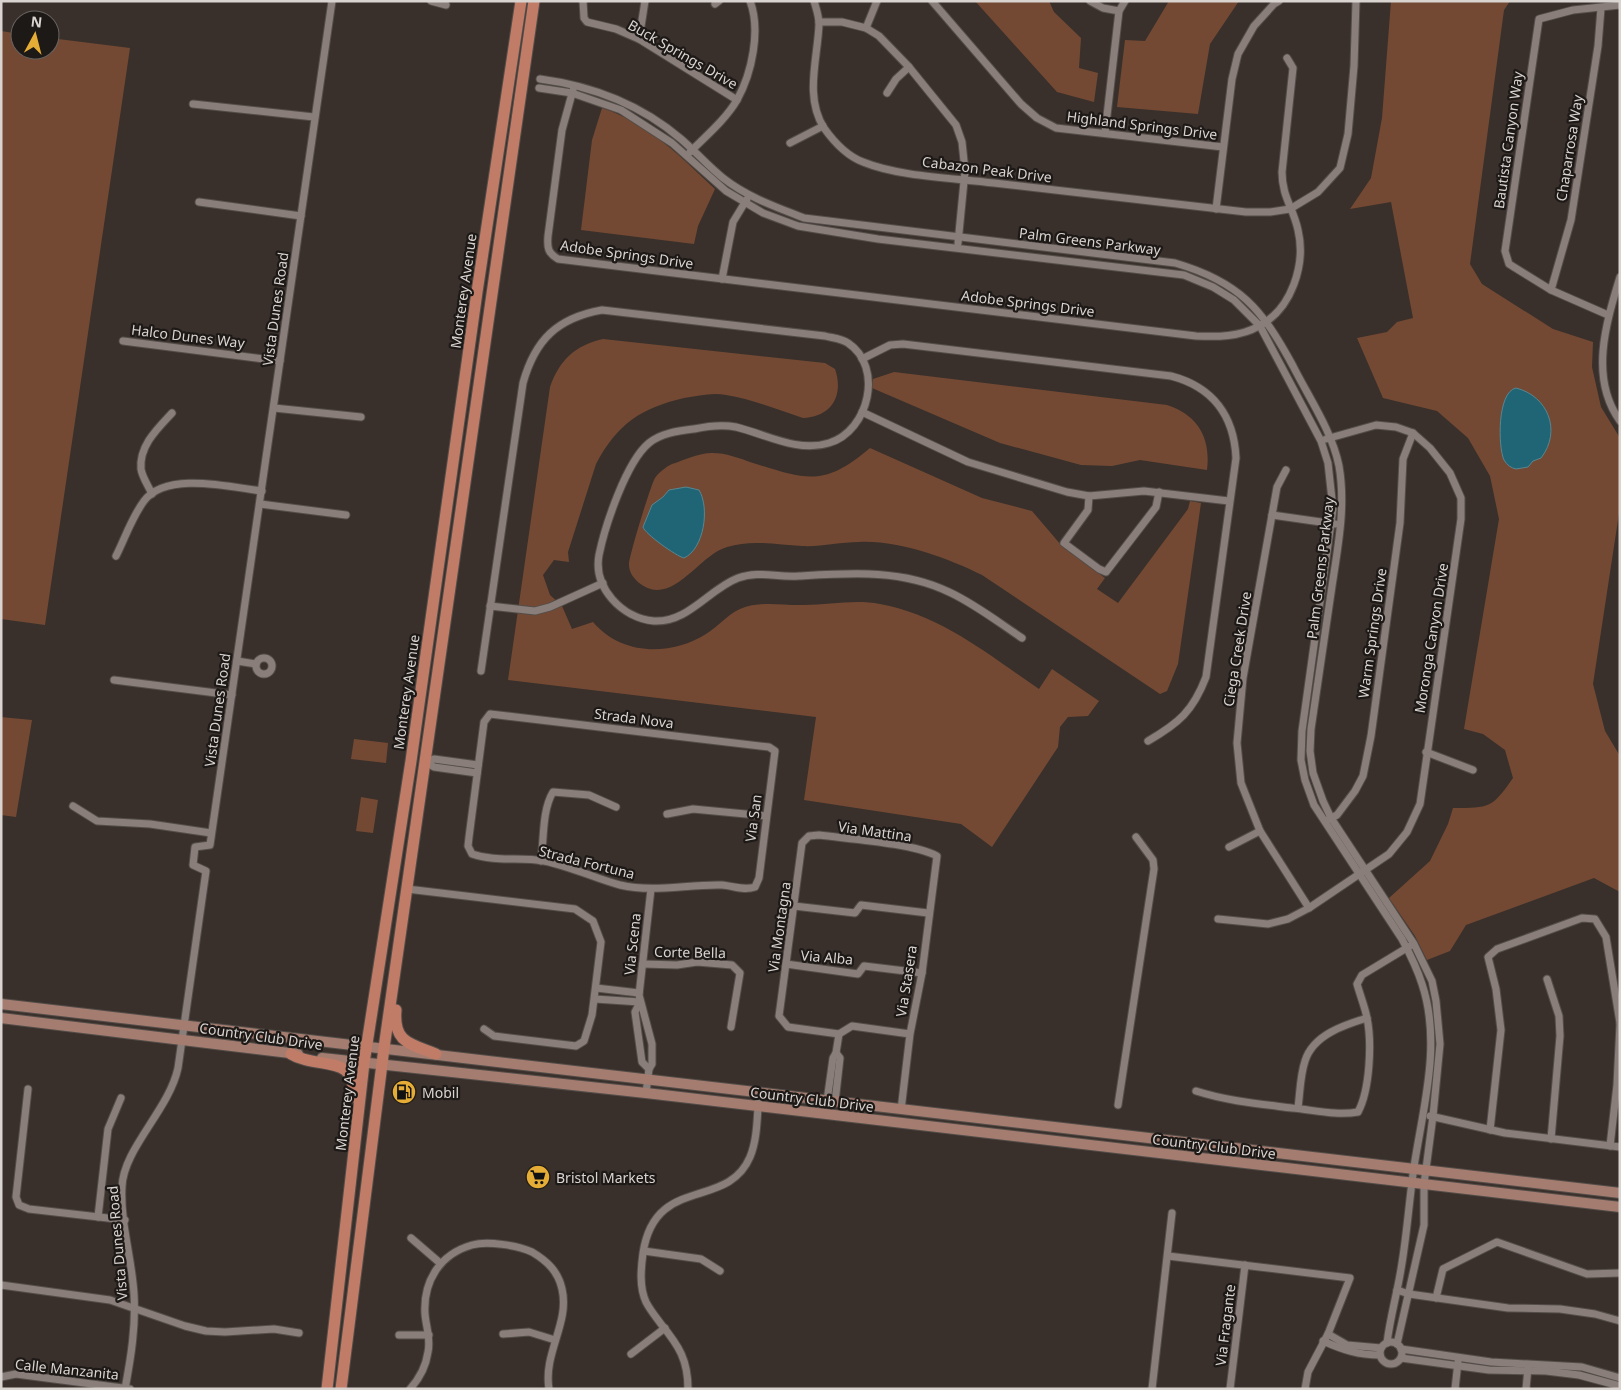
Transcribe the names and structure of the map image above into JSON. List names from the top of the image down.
{
  "streets": {
    "main road": ["Monterey Avenue", "Country Club Drive"],
    "street": [
      "Buck Springs Drive",
      "Highland Springs Drive",
      "Bautista Canyon Way",
      "Chaparrosa Way",
      "Cabazon Peak Drive",
      "Palm Greens Parkway",
      "Adobe Springs Drive",
      "Vista Dunes Road",
      "Halco Dunes Way",
      "Warm Springs Drive",
      "Moronga Canyon Drive",
      "Ciega Creek Drive",
      "Strada Nova",
      "Via San",
      "Via Mattina",
      "Strada Fortuna",
      "Via Montagna",
      "Via Scena",
      "Corte Bella",
      "Via Alba",
      "Via Stasera",
      "Via Fragante",
      "Calle Manzanita"
    ]
  },
  "crossings": [
    ["Bautista Canyon Way", "Chaparrosa Way"],
    ["Palm Greens Parkway", "Adobe Springs Drive"],
    ["Palm Greens Parkway", "Warm Springs Drive"],
    ["Palm Greens Parkway", "Moronga Canyon Drive"],
    ["Palm Greens Parkway", "Country Club Drive"],
    ["Monterey Avenue", "Country Club Drive"],
    ["Vista Dunes Road", "Halco Dunes Way"],
    ["Vista Dunes Road", "Country Club Drive"],
    ["Vista Dunes Road", "Calle Manzanita"],
    ["Warm Springs Drive", "Moronga Canyon Drive"],
    ["Moronga Canyon Drive", "Ciega Creek Drive"],
    ["Strada Nova", "Via San"],
    ["Strada Nova", "Strada Fortuna"],
    ["Via San", "Strada Fortuna"],
    ["Via Mattina", "Via Montagna"],
    ["Via Mattina", "Via Stasera"],
    ["Strada Fortuna", "Via Scena"],
    ["Via Montagna", "Via Alba"],
    ["Via Scena", "Corte Bella"],
    ["Via Scena", "Country Club Drive"],
    ["Via Alba", "Via Stasera"],
    ["Via Stasera", "Country Club Drive"]
  ],
  "places": {
    "fuel station": ["Mobil"],
    "supermarket": ["Bristol Markets"]
  },
  "north": "top"
}
